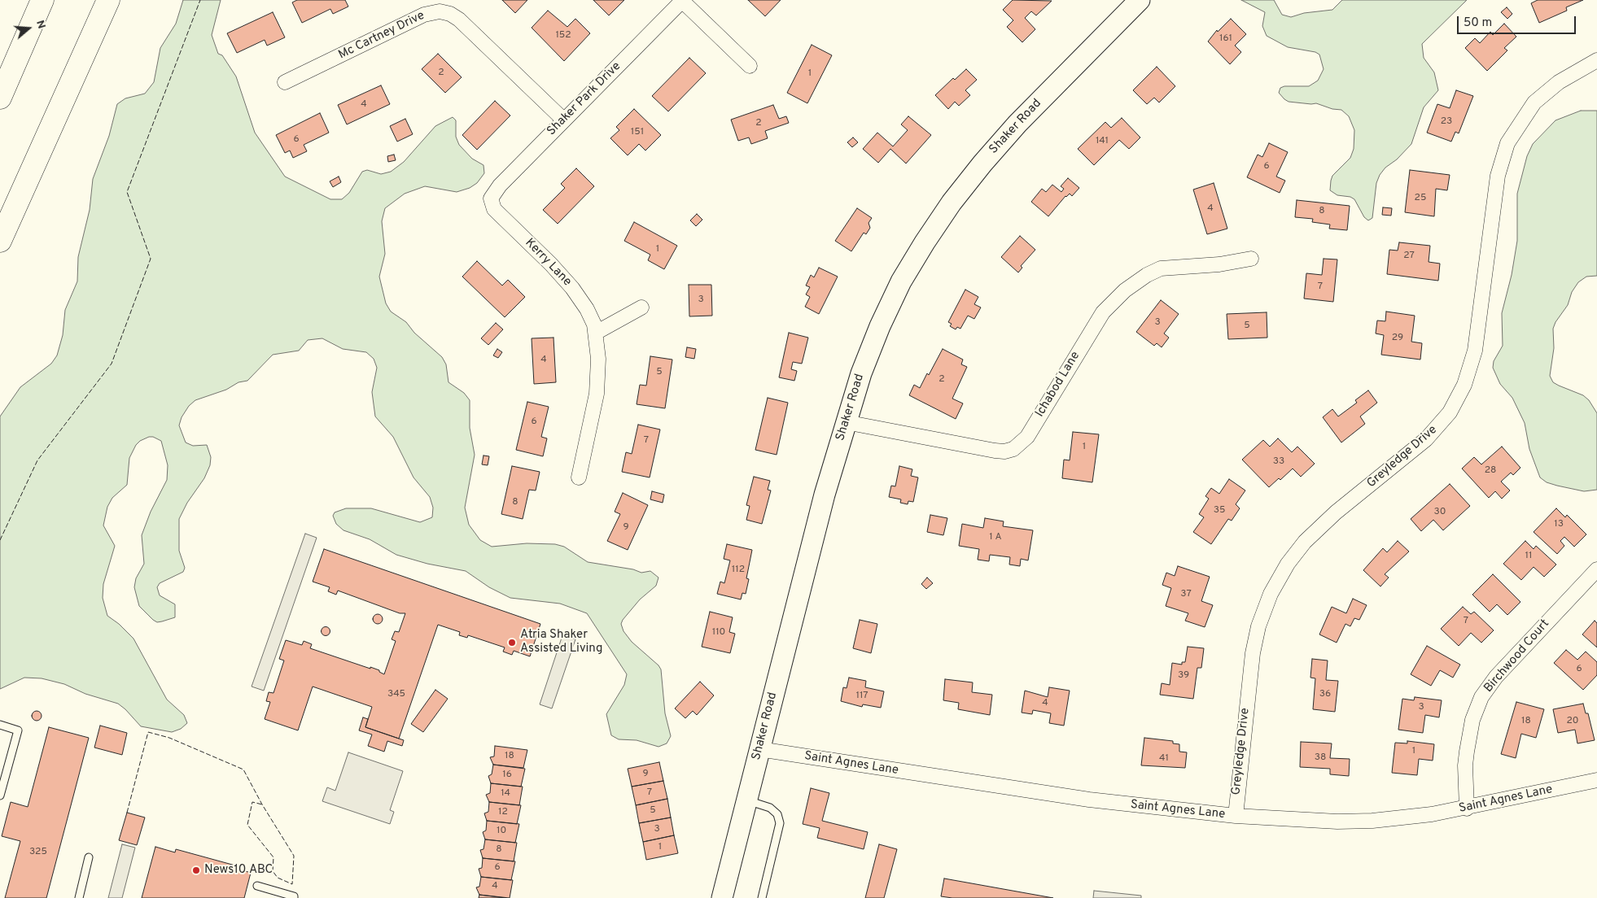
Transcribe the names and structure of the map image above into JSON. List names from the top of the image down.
{
  "streets": {
    "main road": ["Shaker Road"],
    "street": [
      "Mc Cartney Drive",
      "Shaker Park Drive",
      "Kerry Lane",
      "Ichabod Lane",
      "Greyledge Drive",
      "Birchwood Court",
      "Saint Agnes Lane"
    ]
  },
  "crossings": [
    ["Mc Cartney Drive", "Shaker Park Drive"],
    ["Shaker Park Drive", "Kerry Lane"],
    ["Shaker Road", "Ichabod Lane"],
    ["Shaker Road", "Saint Agnes Lane"],
    ["Greyledge Drive", "Saint Agnes Lane"],
    ["Birchwood Court", "Saint Agnes Lane"]
  ],
  "places": ["Atria Shaker Assisted Living", "News10 ABC"],
  "house_numbers": [
    "152",
    "161",
    "2",
    "1",
    "4",
    "23",
    "2",
    "151",
    "6",
    "141",
    "6",
    "25",
    "4",
    "8",
    "1",
    "27",
    "7",
    "3",
    "3",
    "5",
    "29",
    "4",
    "5",
    "2",
    "6",
    "7",
    "1",
    "33",
    "28",
    "8",
    "35",
    "30",
    "13",
    "9",
    "1 A",
    "11",
    "112",
    "37",
    "7",
    "110",
    "6",
    "39",
    "345",
    "36",
    "117",
    "4",
    "3",
    "18",
    "20",
    "1",
    "18",
    "38",
    "41",
    "9",
    "16",
    "7",
    "14",
    "5",
    "12",
    "3",
    "10",
    "1",
    "8",
    "325",
    "6",
    "4"
  ],
  "scale_bar": "50 m",
  "north": "right"
}
